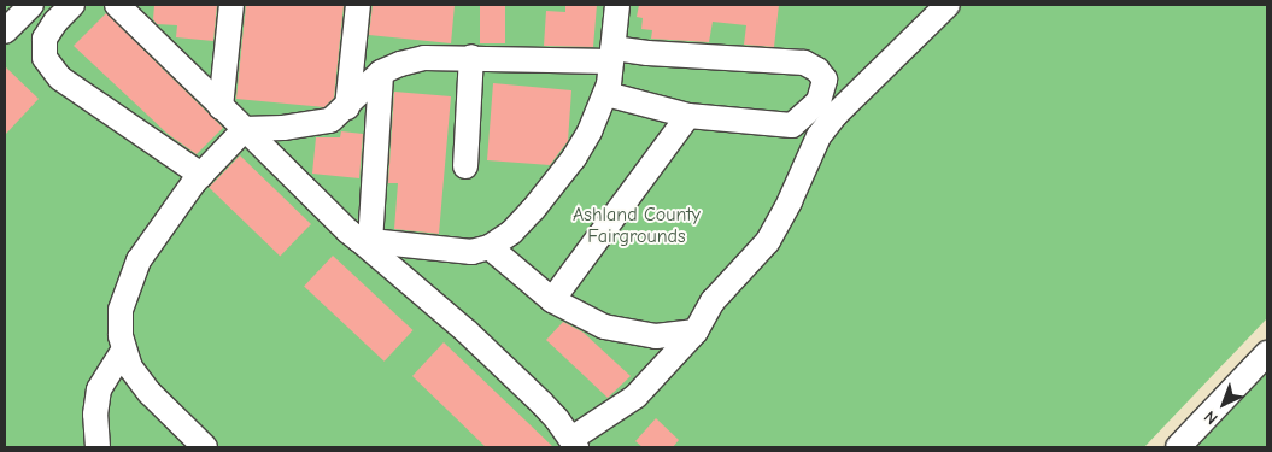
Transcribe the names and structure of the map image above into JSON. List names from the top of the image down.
{
  "parks": ["Ashland County Fairgrounds"],
  "north": "bottom left"
}
